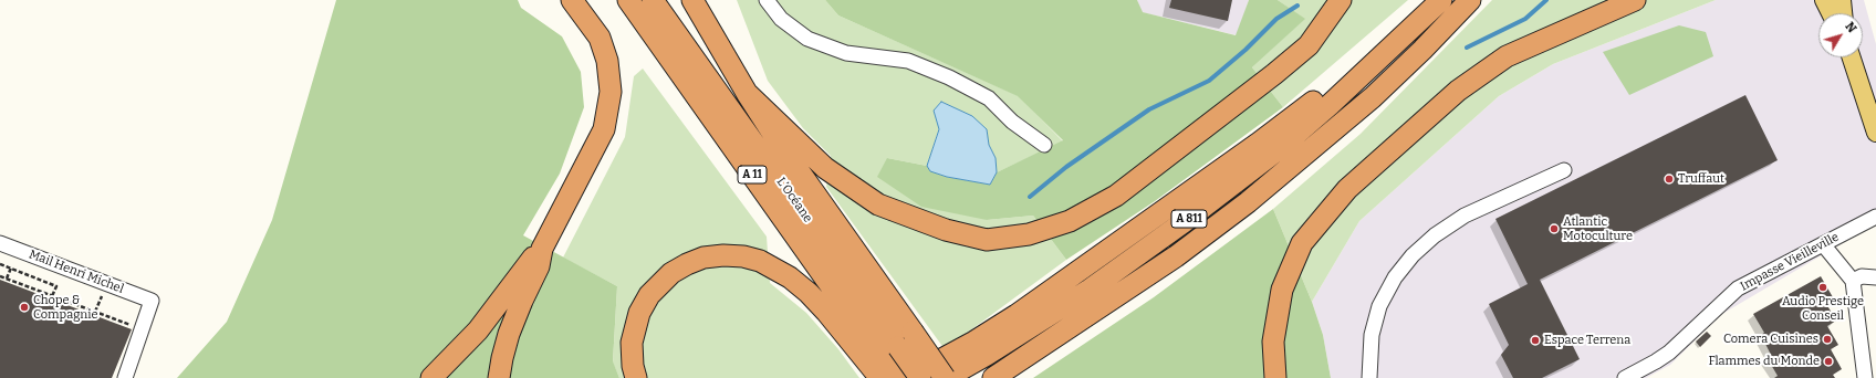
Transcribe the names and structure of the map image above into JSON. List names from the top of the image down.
{
  "streets": {
    "highway": ["A 11", "L’Océane", "A 811"],
    "street": ["Impasse Vieilleville", "Mail Henri Michel"]
  },
  "places": [
    "Truffaut",
    "Atlantic Motoculture",
    "Audio Prestige Conseil",
    "Chope & Compagnie",
    "Comera Cuisines",
    "Espace Terrena",
    "Flammes du Monde"
  ],
  "north": "top right"
}
